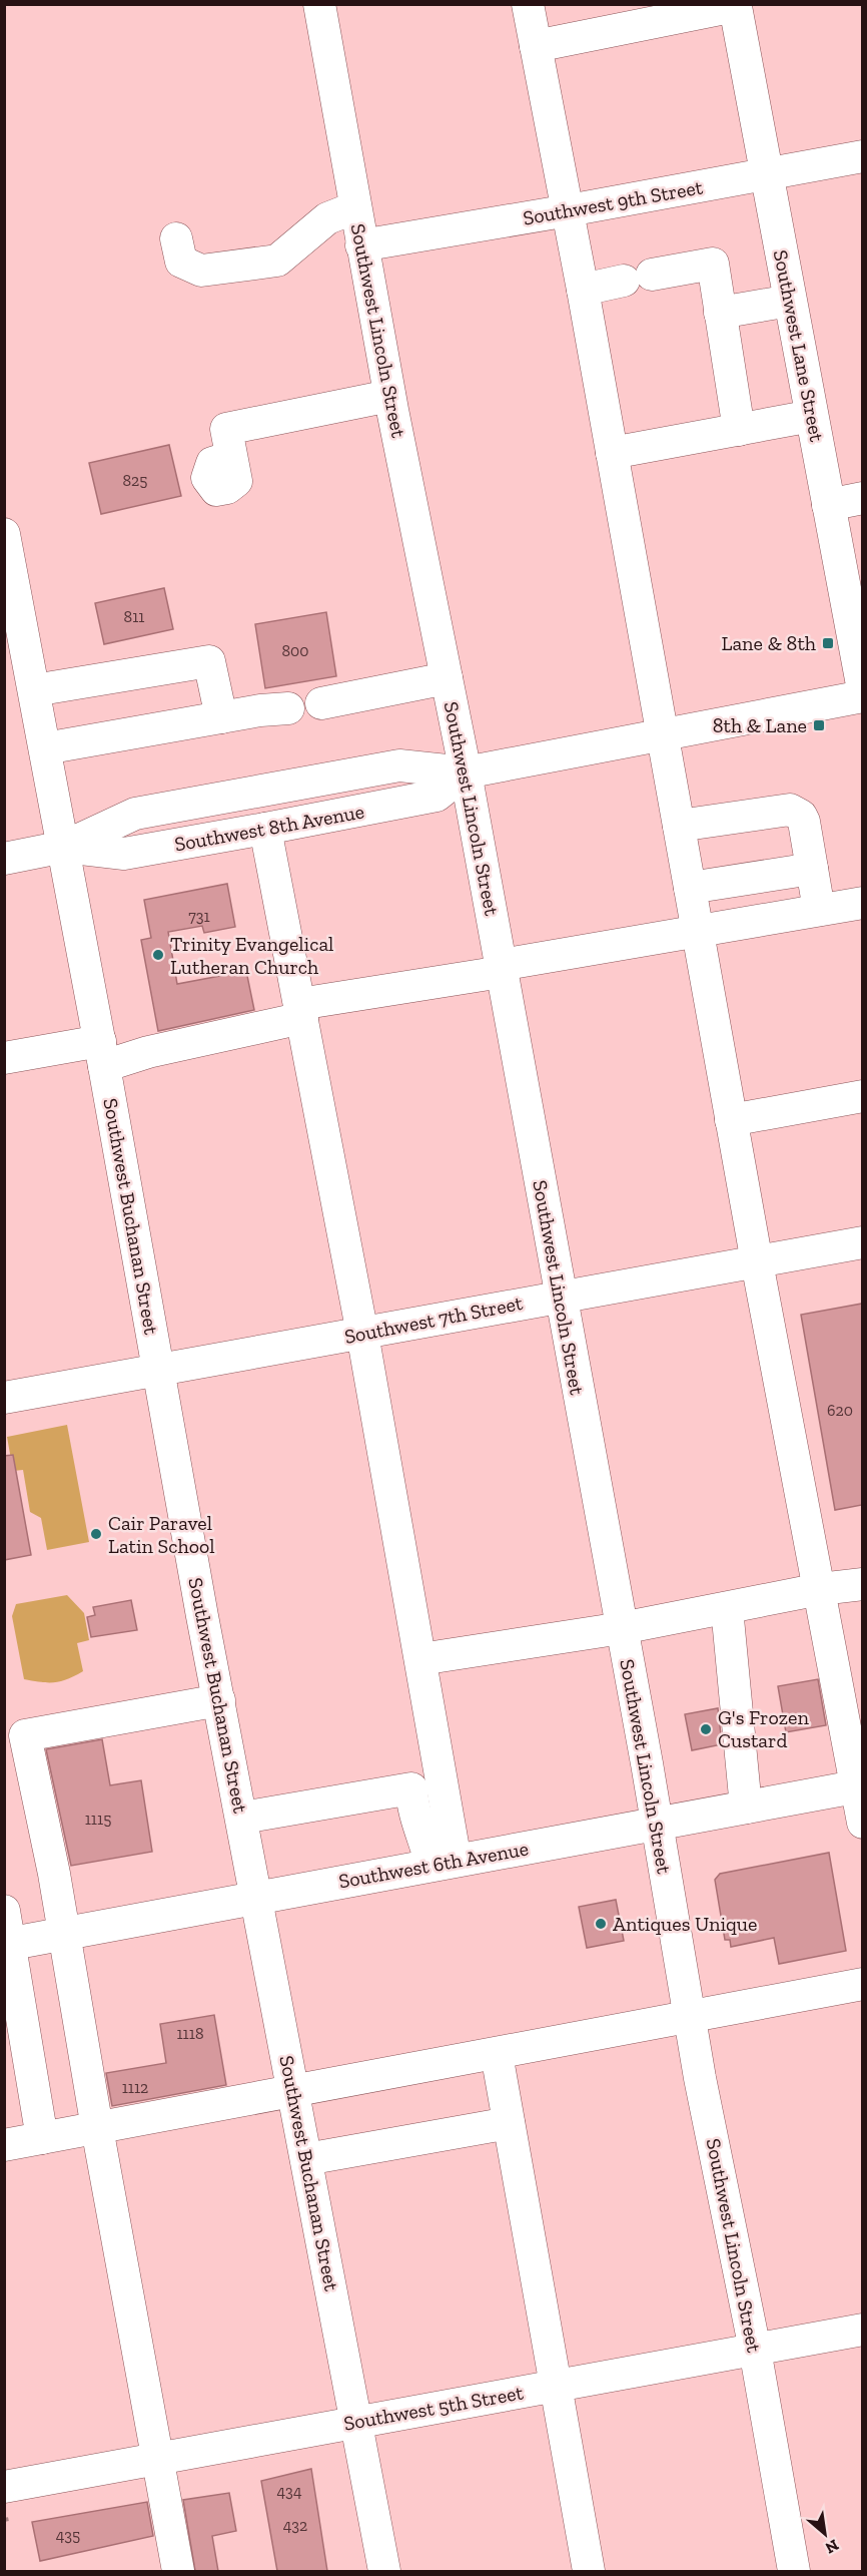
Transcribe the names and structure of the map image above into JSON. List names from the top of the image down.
{
  "streets": {
    "main road": ["Southwest Lane Street", "Southwest 6th Avenue"],
    "street": [
      "Southwest 9th Street",
      "Southwest Lincoln Street",
      "Southwest 8th Avenue",
      "Southwest Buchanan Street",
      "Southwest 7th Street",
      "Southwest 5th Street"
    ]
  },
  "crossings": [
    ["Southwest 9th Street", "Southwest Lincoln Street"],
    ["Southwest 9th Street", "Southwest Lane Street"],
    ["Southwest Lincoln Street", "Southwest 8th Avenue"],
    ["Southwest Lincoln Street", "Southwest 7th Street"],
    ["Southwest Lincoln Street", "Southwest 6th Avenue"],
    ["Southwest Lincoln Street", "Southwest 5th Street"],
    ["Southwest 8th Avenue", "Southwest Buchanan Street"],
    ["Southwest Buchanan Street", "Southwest 7th Street"],
    ["Southwest Buchanan Street", "Southwest 6th Avenue"],
    ["Southwest Buchanan Street", "Southwest 5th Street"]
  ],
  "places": {
    "transit": ["Lane & 8th", "8th & Lane"],
    "other": [
      "Trinity Evangelical Lutheran Church",
      "Cair Paravel Latin School",
      "G's Frozen Custard",
      "Antiques Unique"
    ]
  },
  "house_numbers": [
    "825",
    "811",
    "800",
    "731",
    "620",
    "1115",
    "1118",
    "1112",
    "434",
    "432",
    "435"
  ],
  "north": "bottom right"
}
